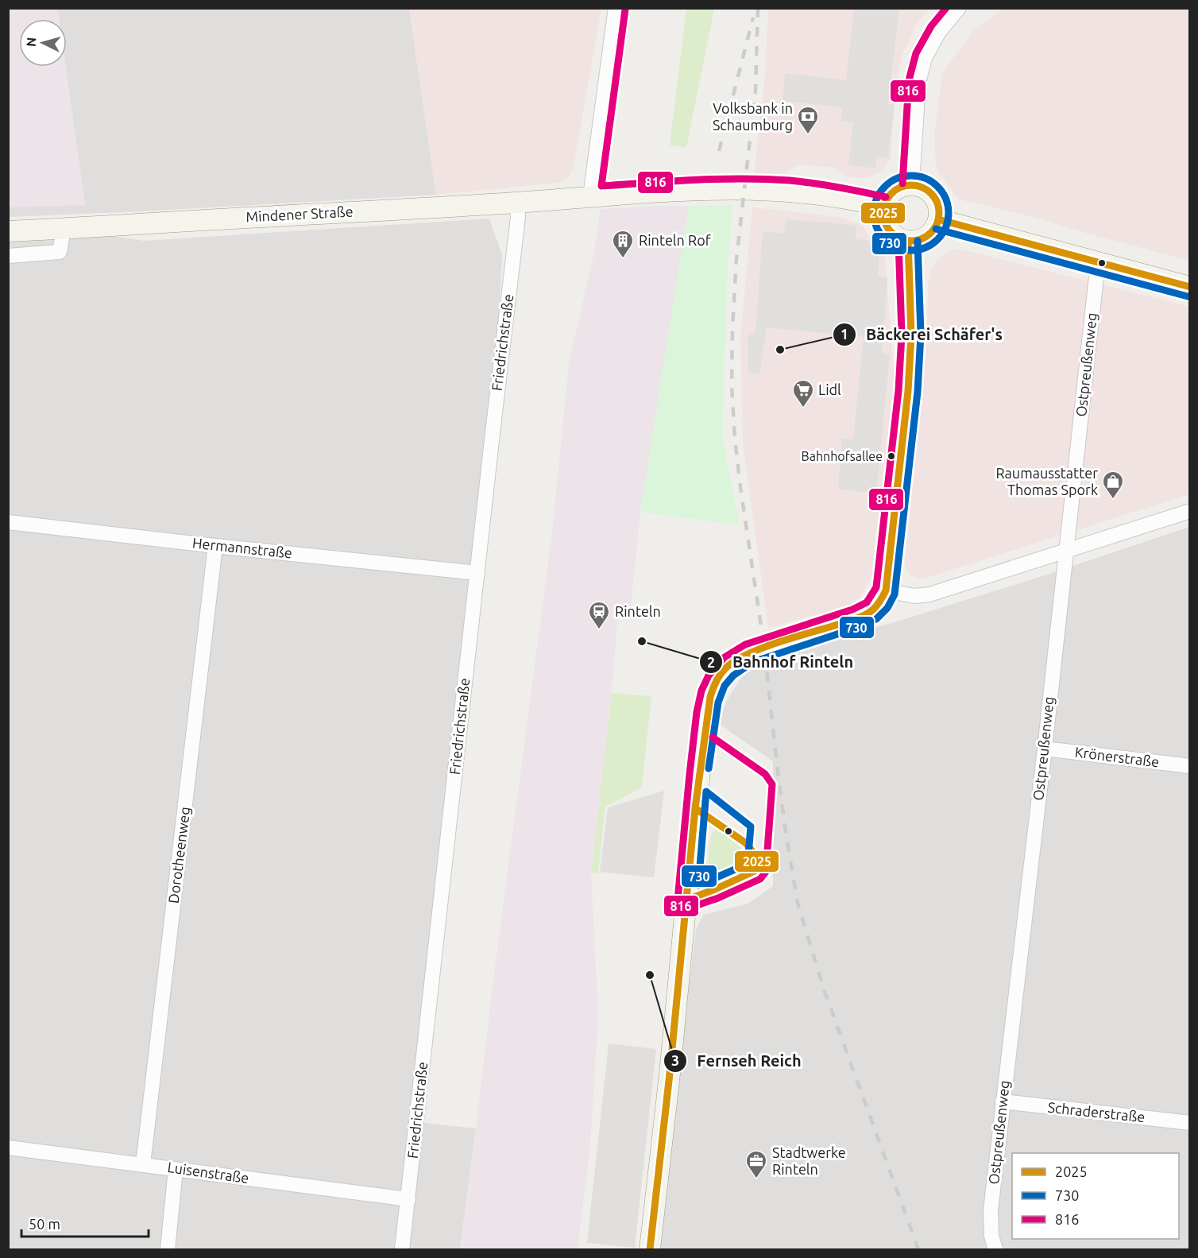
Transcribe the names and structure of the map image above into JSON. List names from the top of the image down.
{
  "streets": {
    "main road": ["Mindener Straße"],
    "street": [
      "Friedrichstraße",
      "Ostpreußenweg",
      "Hermannstraße",
      "Krönerstraße",
      "Dorotheenweg",
      "Schraderstraße",
      "Luisenstraße"
    ]
  },
  "crossings": [
    ["Mindener Straße", "Friedrichstraße"],
    ["Friedrichstraße", "Hermannstraße"],
    ["Friedrichstraße", "Luisenstraße"],
    ["Ostpreußenweg", "Krönerstraße"],
    ["Ostpreußenweg", "Schraderstraße"],
    ["Hermannstraße", "Dorotheenweg"],
    ["Dorotheenweg", "Luisenstraße"]
  ],
  "places": {
    "bank": ["Volksbank in Schaumburg"],
    "building": ["Rinteln Rof"],
    "other": [
      "Bäckerei Schäfer's",
      "Bahnhofsallee",
      "Bahnhof Rinteln",
      "Fernseh Reich"
    ],
    "supermarket": ["Lidl"],
    "shop": ["Raumausstatter Thomas Spork"],
    "station": ["Rinteln"],
    "office": ["Stadtwerke Rinteln"]
  },
  "lines": ["transit line 816", "transit line 730", "transit line 2025"],
  "legend": ["2025", "730", "816"],
  "scale_bar": "50 m",
  "north": "left"
}
